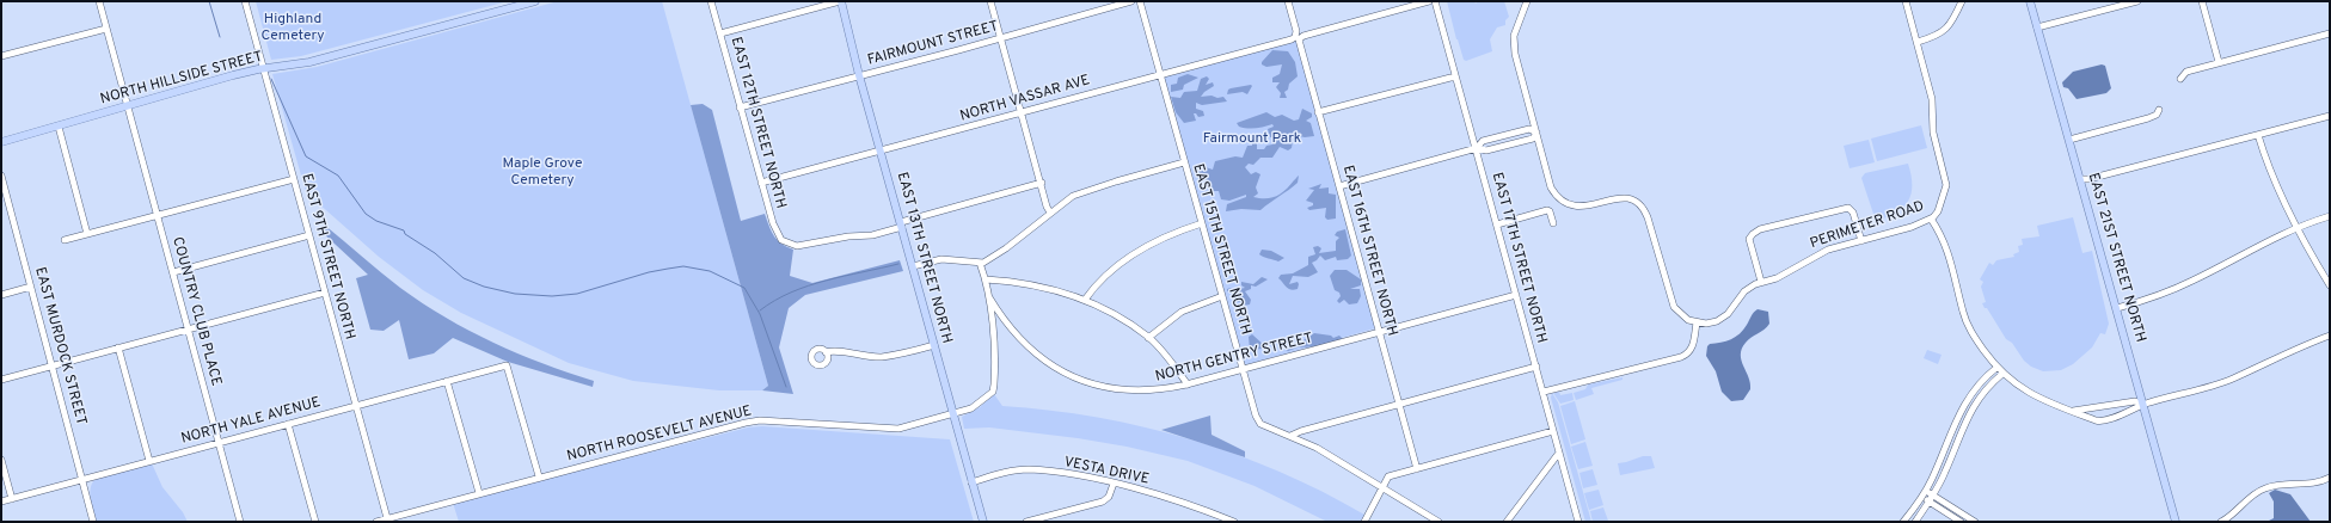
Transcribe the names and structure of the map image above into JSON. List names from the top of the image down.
{
  "streets": {
    "main road": ["NORTH HILLSIDE STREET", "EAST 13TH STREET NORTH", "EAST 21ST STREET NORTH"],
    "street": [
      "FAIRMOUNT STREET",
      "NORTH VASSAR AVE",
      "EAST 12TH STREET NORTH",
      "PERIMETER ROAD",
      "EAST 15TH STREET NORTH",
      "EAST 16TH STREET NORTH",
      "EAST 9TH STREET NORTH",
      "EAST 17TH STREET NORTH",
      "COUNTRY CLUB PLACE",
      "EAST MURDOCK STREET",
      "NORTH GENTRY STREET",
      "NORTH YALE AVENUE",
      "NORTH ROOSEVELT AVENUE",
      "VESTA DRIVE"
    ]
  },
  "crossings": [
    ["FAIRMOUNT STREET", "EAST 12TH STREET NORTH"],
    ["FAIRMOUNT STREET", "EAST 13TH STREET NORTH"],
    ["NORTH HILLSIDE STREET", "EAST 9TH STREET NORTH"],
    ["NORTH HILLSIDE STREET", "COUNTRY CLUB PLACE"],
    ["NORTH VASSAR AVE", "EAST 12TH STREET NORTH"],
    ["NORTH VASSAR AVE", "EAST 15TH STREET NORTH"],
    ["NORTH VASSAR AVE", "EAST 16TH STREET NORTH"],
    ["NORTH VASSAR AVE", "EAST 13TH STREET NORTH"],
    ["EAST 12TH STREET NORTH", "EAST 13TH STREET NORTH"],
    ["EAST 15TH STREET NORTH", "NORTH GENTRY STREET"],
    ["EAST 16TH STREET NORTH", "NORTH GENTRY STREET"],
    ["EAST 9TH STREET NORTH", "NORTH YALE AVENUE"],
    ["EAST 9TH STREET NORTH", "NORTH ROOSEVELT AVENUE"],
    ["EAST 13TH STREET NORTH", "NORTH ROOSEVELT AVENUE"],
    ["EAST 13TH STREET NORTH", "VESTA DRIVE"],
    ["EAST 17TH STREET NORTH", "NORTH GENTRY STREET"],
    ["COUNTRY CLUB PLACE", "NORTH YALE AVENUE"],
    ["EAST MURDOCK STREET", "NORTH YALE AVENUE"],
    ["NORTH GENTRY STREET", "NORTH ROOSEVELT AVENUE"],
    ["NORTH YALE AVENUE", "NORTH ROOSEVELT AVENUE"]
  ],
  "parks": ["Highland Cemetery", "Fairmount Park", "Maple Grove Cemetery"]
}
